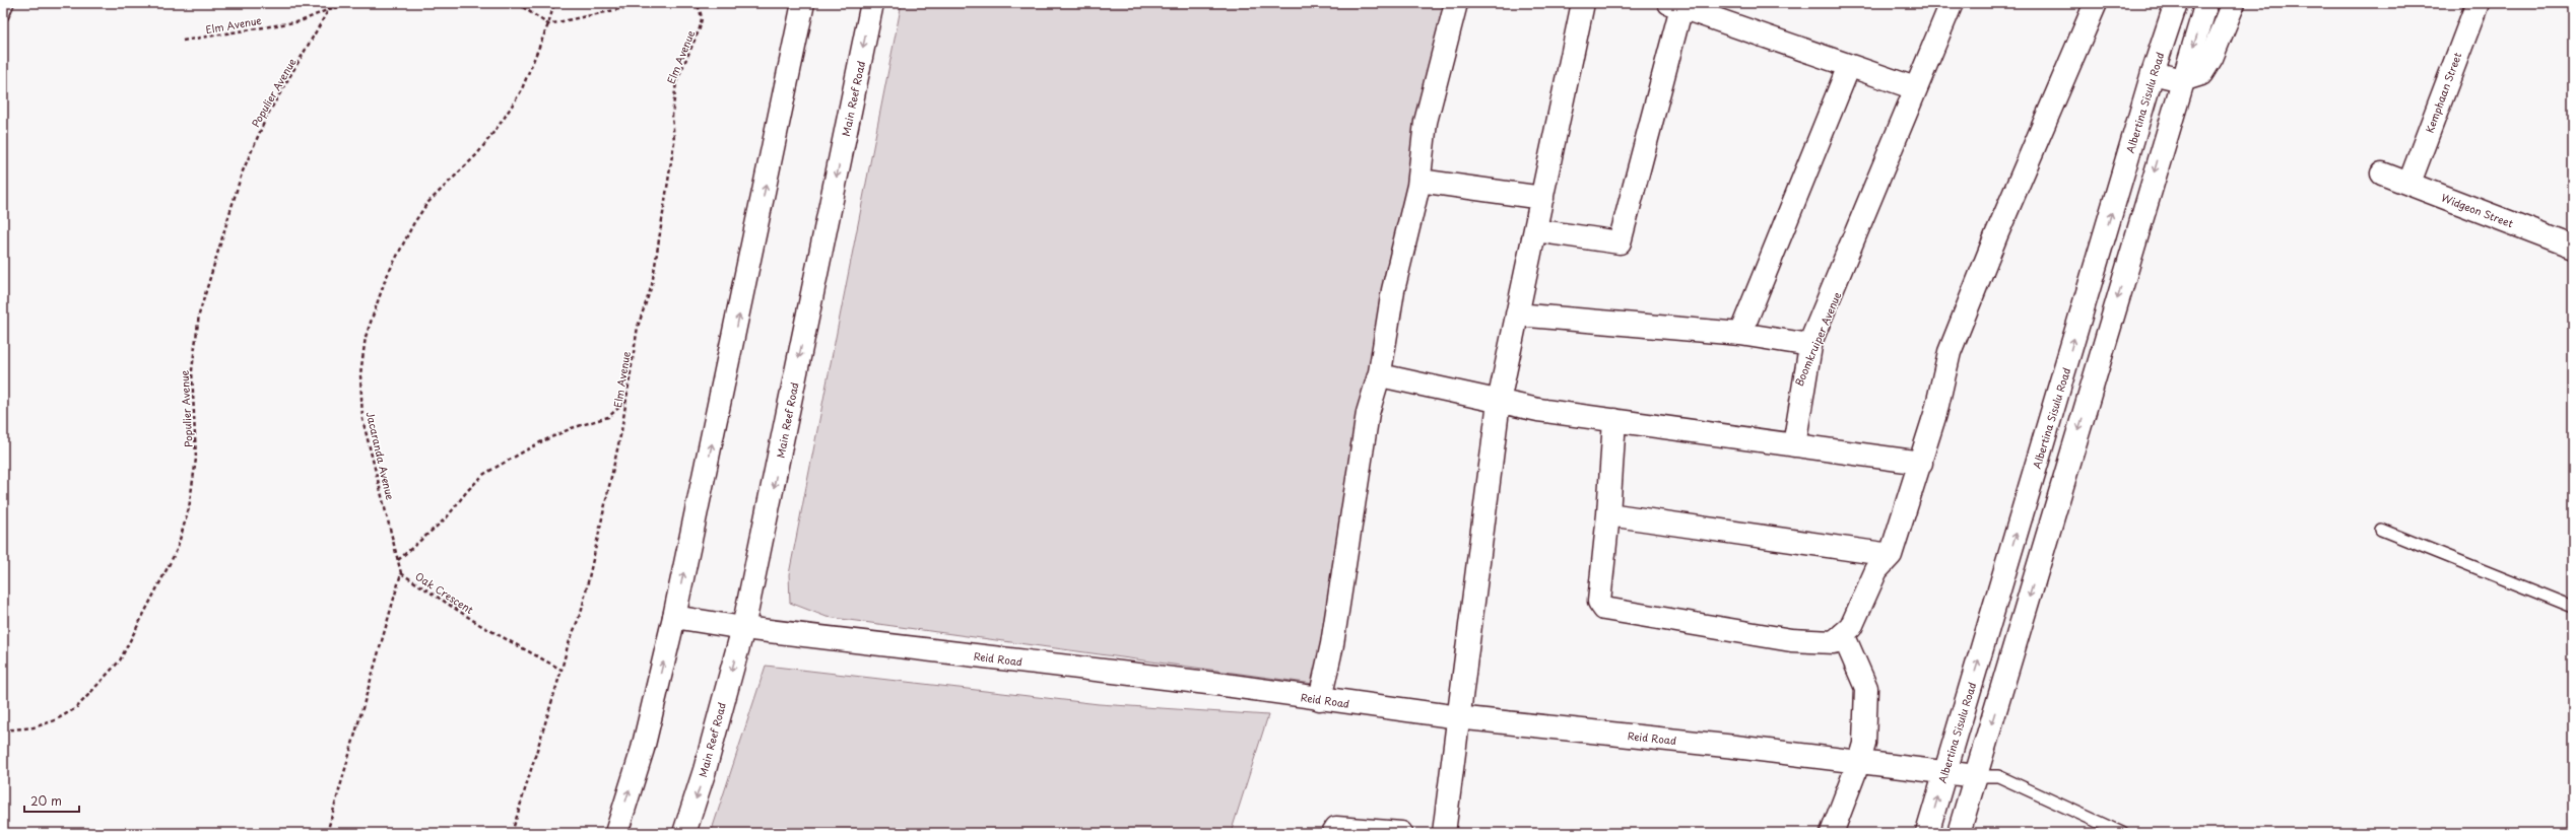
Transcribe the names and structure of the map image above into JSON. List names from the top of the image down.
{
  "streets": {
    "street": [
      "Kemphaan Street",
      "Main Reef Road",
      "Albertina Sisulu Road",
      "Widgeon Street",
      "Reid Road"
    ],
    "path": [
      "Elm Avenue",
      "Populier Avenue",
      "Jacaranda Avenue",
      "Oak Crescent"
    ]
  },
  "crossings": [
    ["Elm Avenue", "Populier Avenue"],
    ["Elm Avenue", "Oak Crescent"],
    ["Kemphaan Street", "Widgeon Street"],
    ["Main Reef Road", "Reid Road"],
    ["Albertina Sisulu Road", "Reid Road"],
    ["Jacaranda Avenue", "Oak Crescent"]
  ],
  "scale_bar": "20 m"
}
